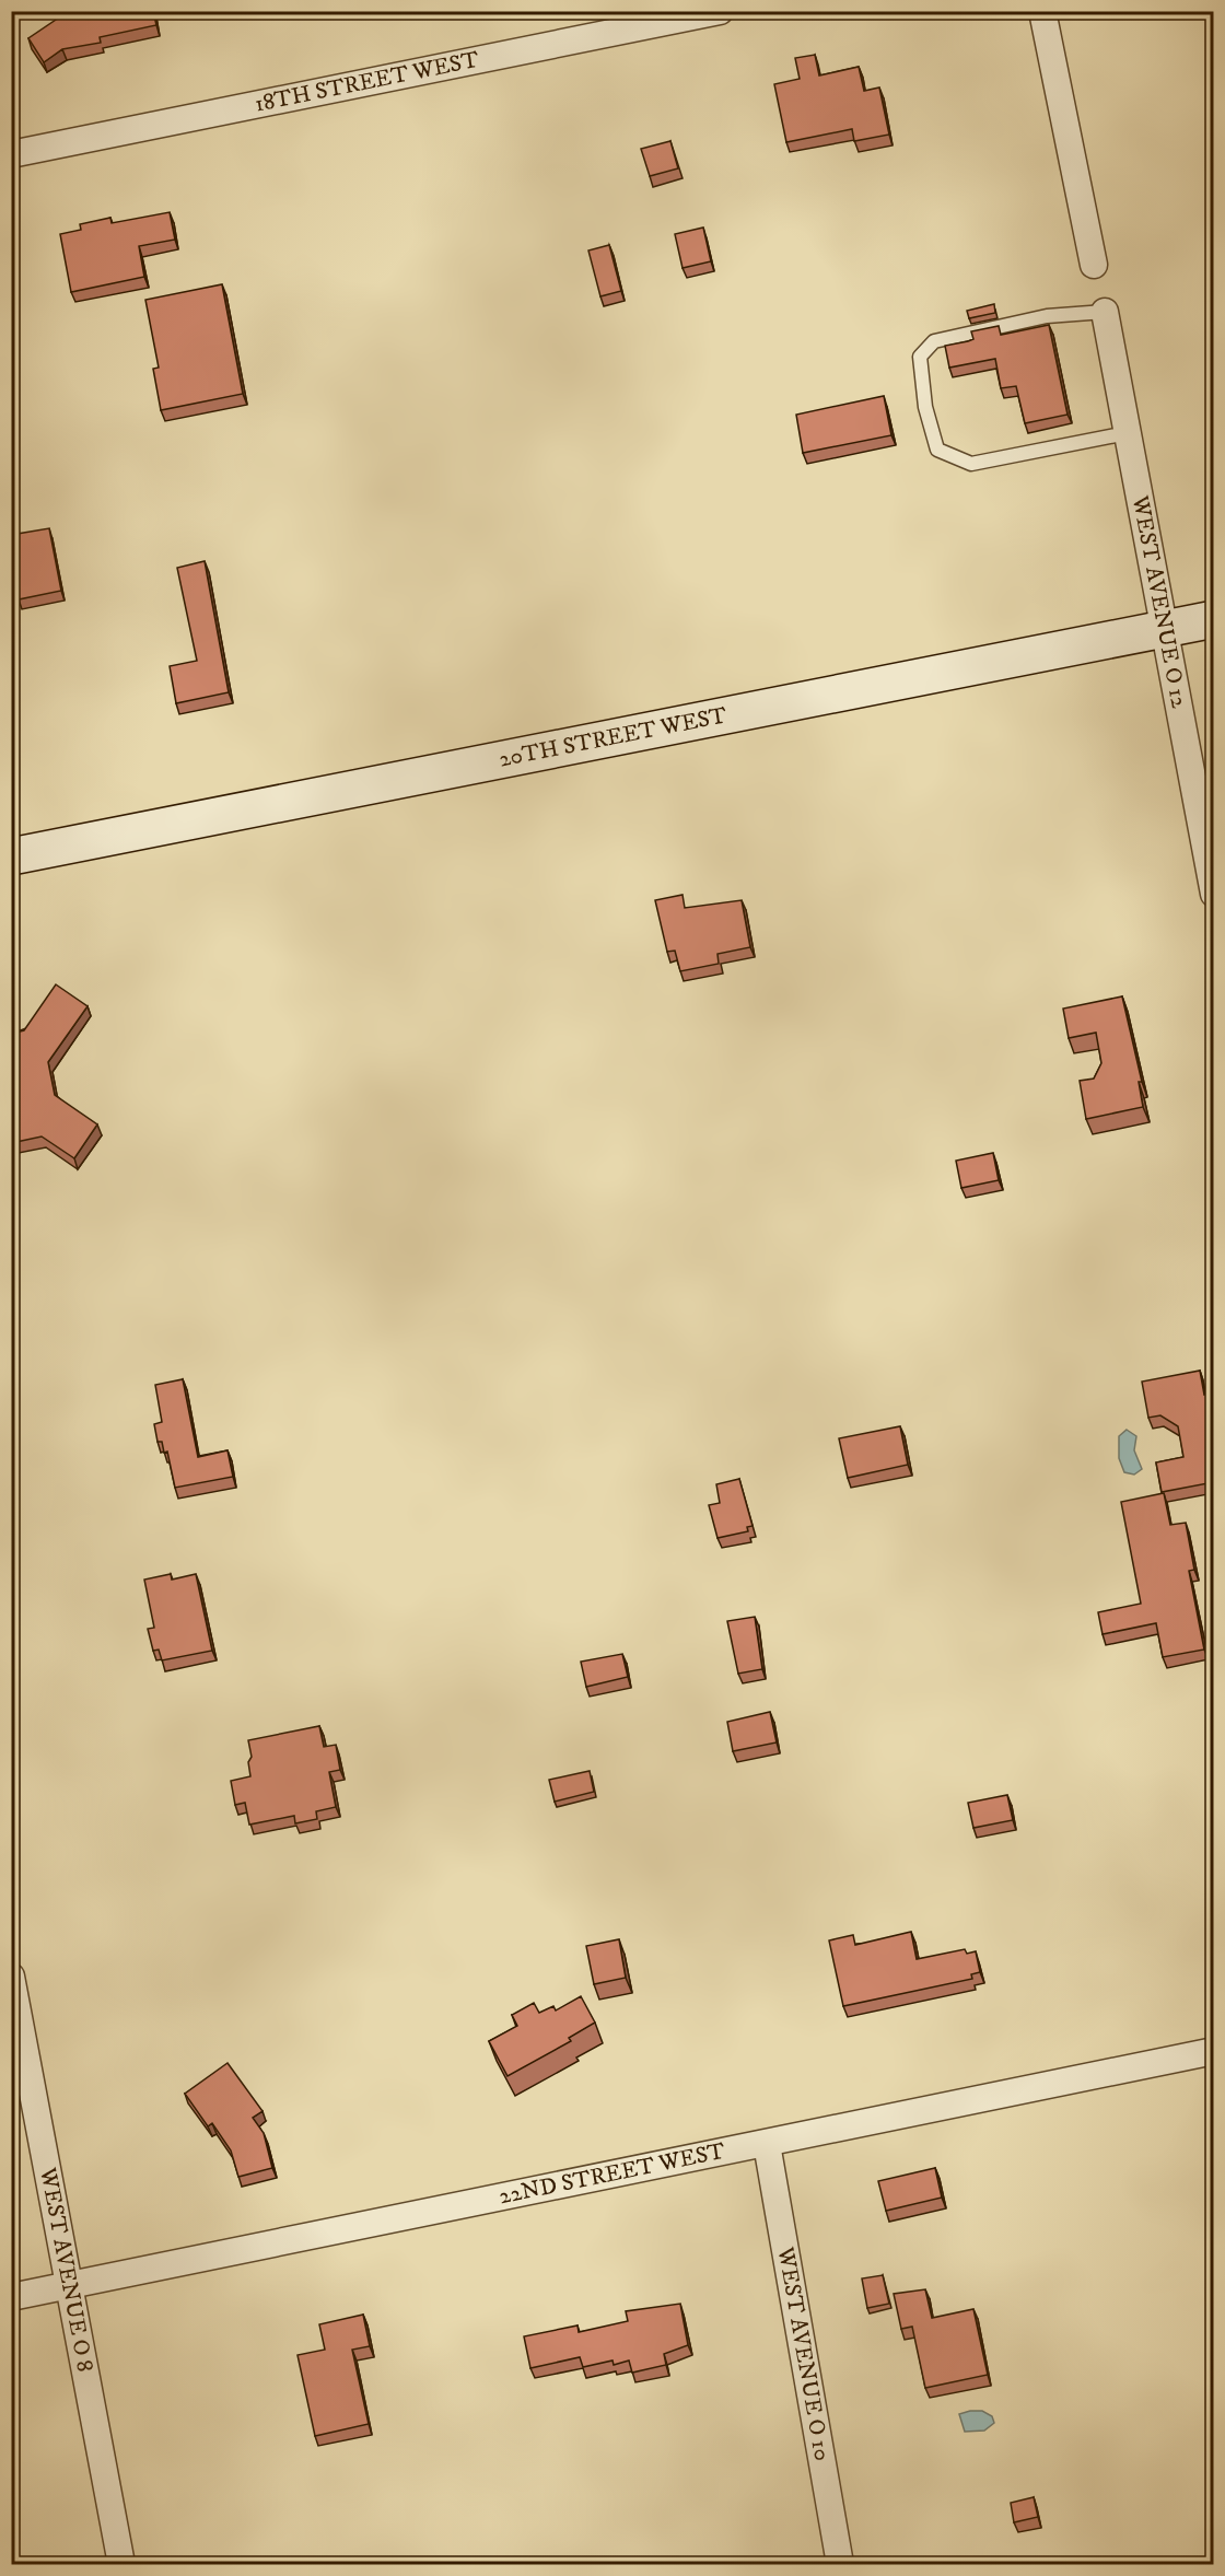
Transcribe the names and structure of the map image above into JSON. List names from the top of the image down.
{
  "streets": {
    "main road": ["20TH STREET WEST"],
    "street": [
      "18TH STREET WEST",
      "WEST AVENUE O 12",
      "22ND STREET WEST",
      "WEST AVENUE O 8",
      "WEST AVENUE O 10"
    ]
  },
  "crossings": [
    ["WEST AVENUE O 12", "20TH STREET WEST"],
    ["22ND STREET WEST", "WEST AVENUE O 8"],
    ["22ND STREET WEST", "WEST AVENUE O 10"]
  ]
}
